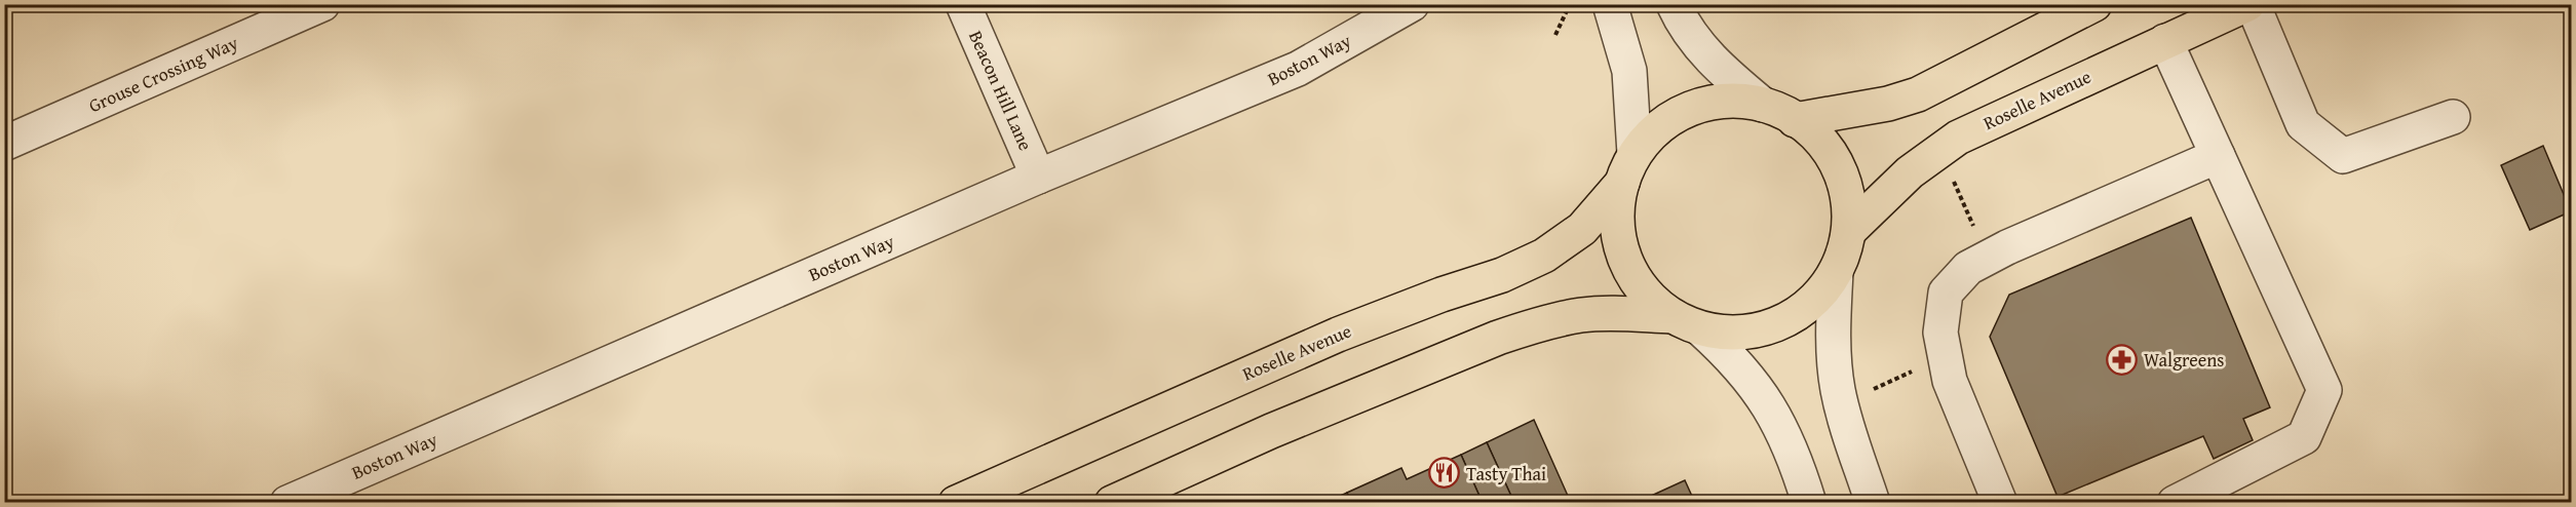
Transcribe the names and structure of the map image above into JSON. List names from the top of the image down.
{
  "streets": {
    "main road": ["Roselle Avenue"],
    "street": ["Boston Way", "Grouse Crossing Way", "Beacon Hill Lane"]
  },
  "crossings": [
    ["Boston Way", "Beacon Hill Lane"]
  ],
  "places": {
    "pharmacy": ["Walgreens"],
    "restaurant": ["Tasty Thai"]
  }
}
